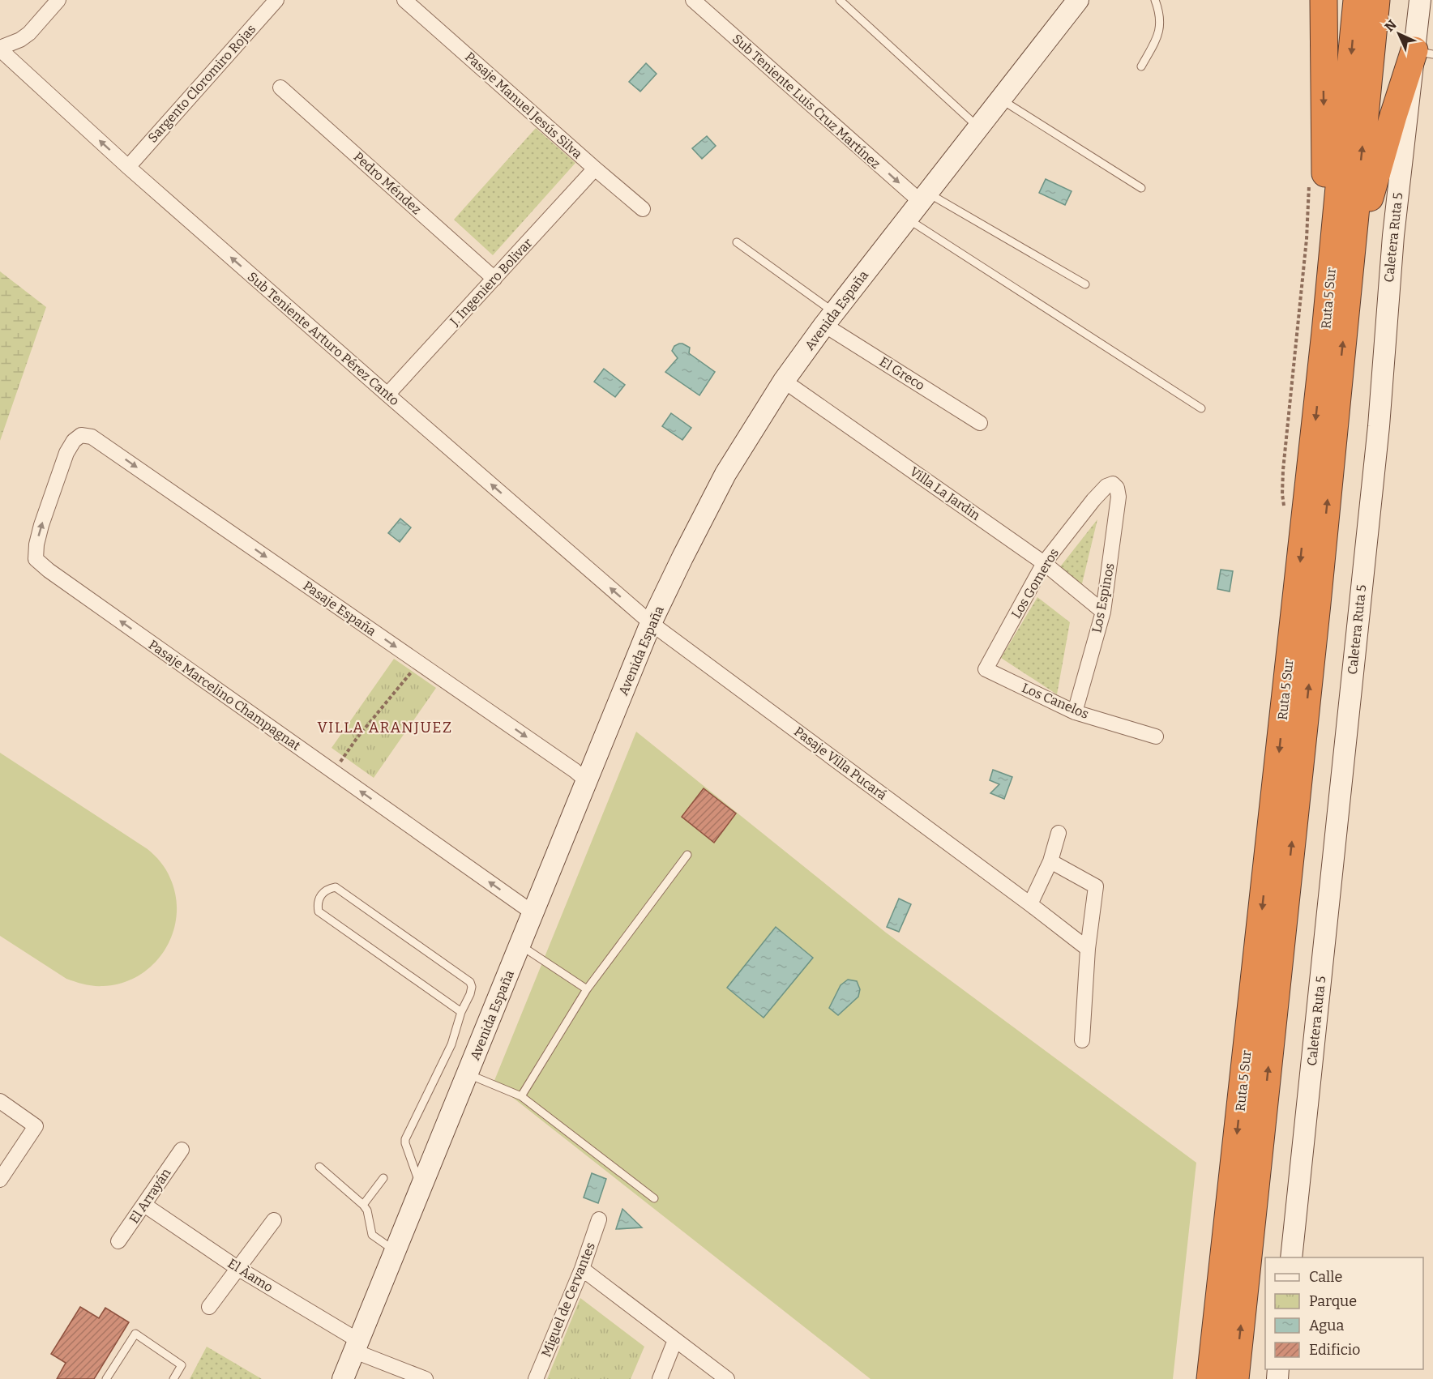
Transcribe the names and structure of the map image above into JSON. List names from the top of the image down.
{
  "streets": {
    "highway": ["Ruta 5 Sur"],
    "main road": ["Caletera Ruta 5", "Avenida España"],
    "street": [
      "Sargento Cloromiro Rojas",
      "Sub Teniente Luis Cruz Martínez",
      "Pasaje Manuel Jesús Silva",
      "Pedro Méndez",
      "J. Ingeniero Bolivar",
      "Sub Teniente Arturo Pérez Canto",
      "El Greco",
      "Villa La Jardin",
      "Los Gomeros",
      "Los Espinos",
      "Pasaje España",
      "Pasaje Marcelino Champagnat",
      "Los Canelos",
      "Pasaje Villa Pucará",
      "El Arrayán",
      "El Àamo",
      "Miguel de Cervantes"
    ]
  },
  "crossings": [
    ["Sargento Cloromiro Rojas", "Sub Teniente Arturo Pérez Canto"],
    ["Sub Teniente Luis Cruz Martínez", "Avenida España"],
    ["Pasaje Manuel Jesús Silva", "J. Ingeniero Bolivar"],
    ["Pedro Méndez", "J. Ingeniero Bolivar"],
    ["J. Ingeniero Bolivar", "Sub Teniente Arturo Pérez Canto"],
    ["Avenida España", "Sub Teniente Arturo Pérez Canto"],
    ["Avenida España", "El Greco"],
    ["Avenida España", "Villa La Jardin"],
    ["Avenida España", "Pasaje España"],
    ["Avenida España", "Pasaje Marcelino Champagnat"],
    ["Avenida España", "Pasaje Villa Pucará"],
    ["Avenida España", "El Àamo"],
    ["Sub Teniente Arturo Pérez Canto", "Pasaje Villa Pucará"],
    ["Villa La Jardin", "Los Gomeros"],
    ["Villa La Jardin", "Los Espinos"],
    ["Los Gomeros", "Los Espinos"],
    ["Los Gomeros", "Los Canelos"],
    ["Los Espinos", "Los Canelos"],
    ["Pasaje España", "Pasaje Marcelino Champagnat"],
    ["El Arrayán", "El Àamo"]
  ],
  "one_way": [
    "Sub Teniente Luis Cruz Martínez",
    "Sub Teniente Arturo Pérez Canto",
    "Pasaje España",
    "Pasaje Marcelino Champagnat"
  ],
  "districts": ["VILLA ARANJUEZ"],
  "legend": [
    "Calle",
    "Parque",
    "Agua",
    "Edificio"
  ],
  "north": "top left"
}
